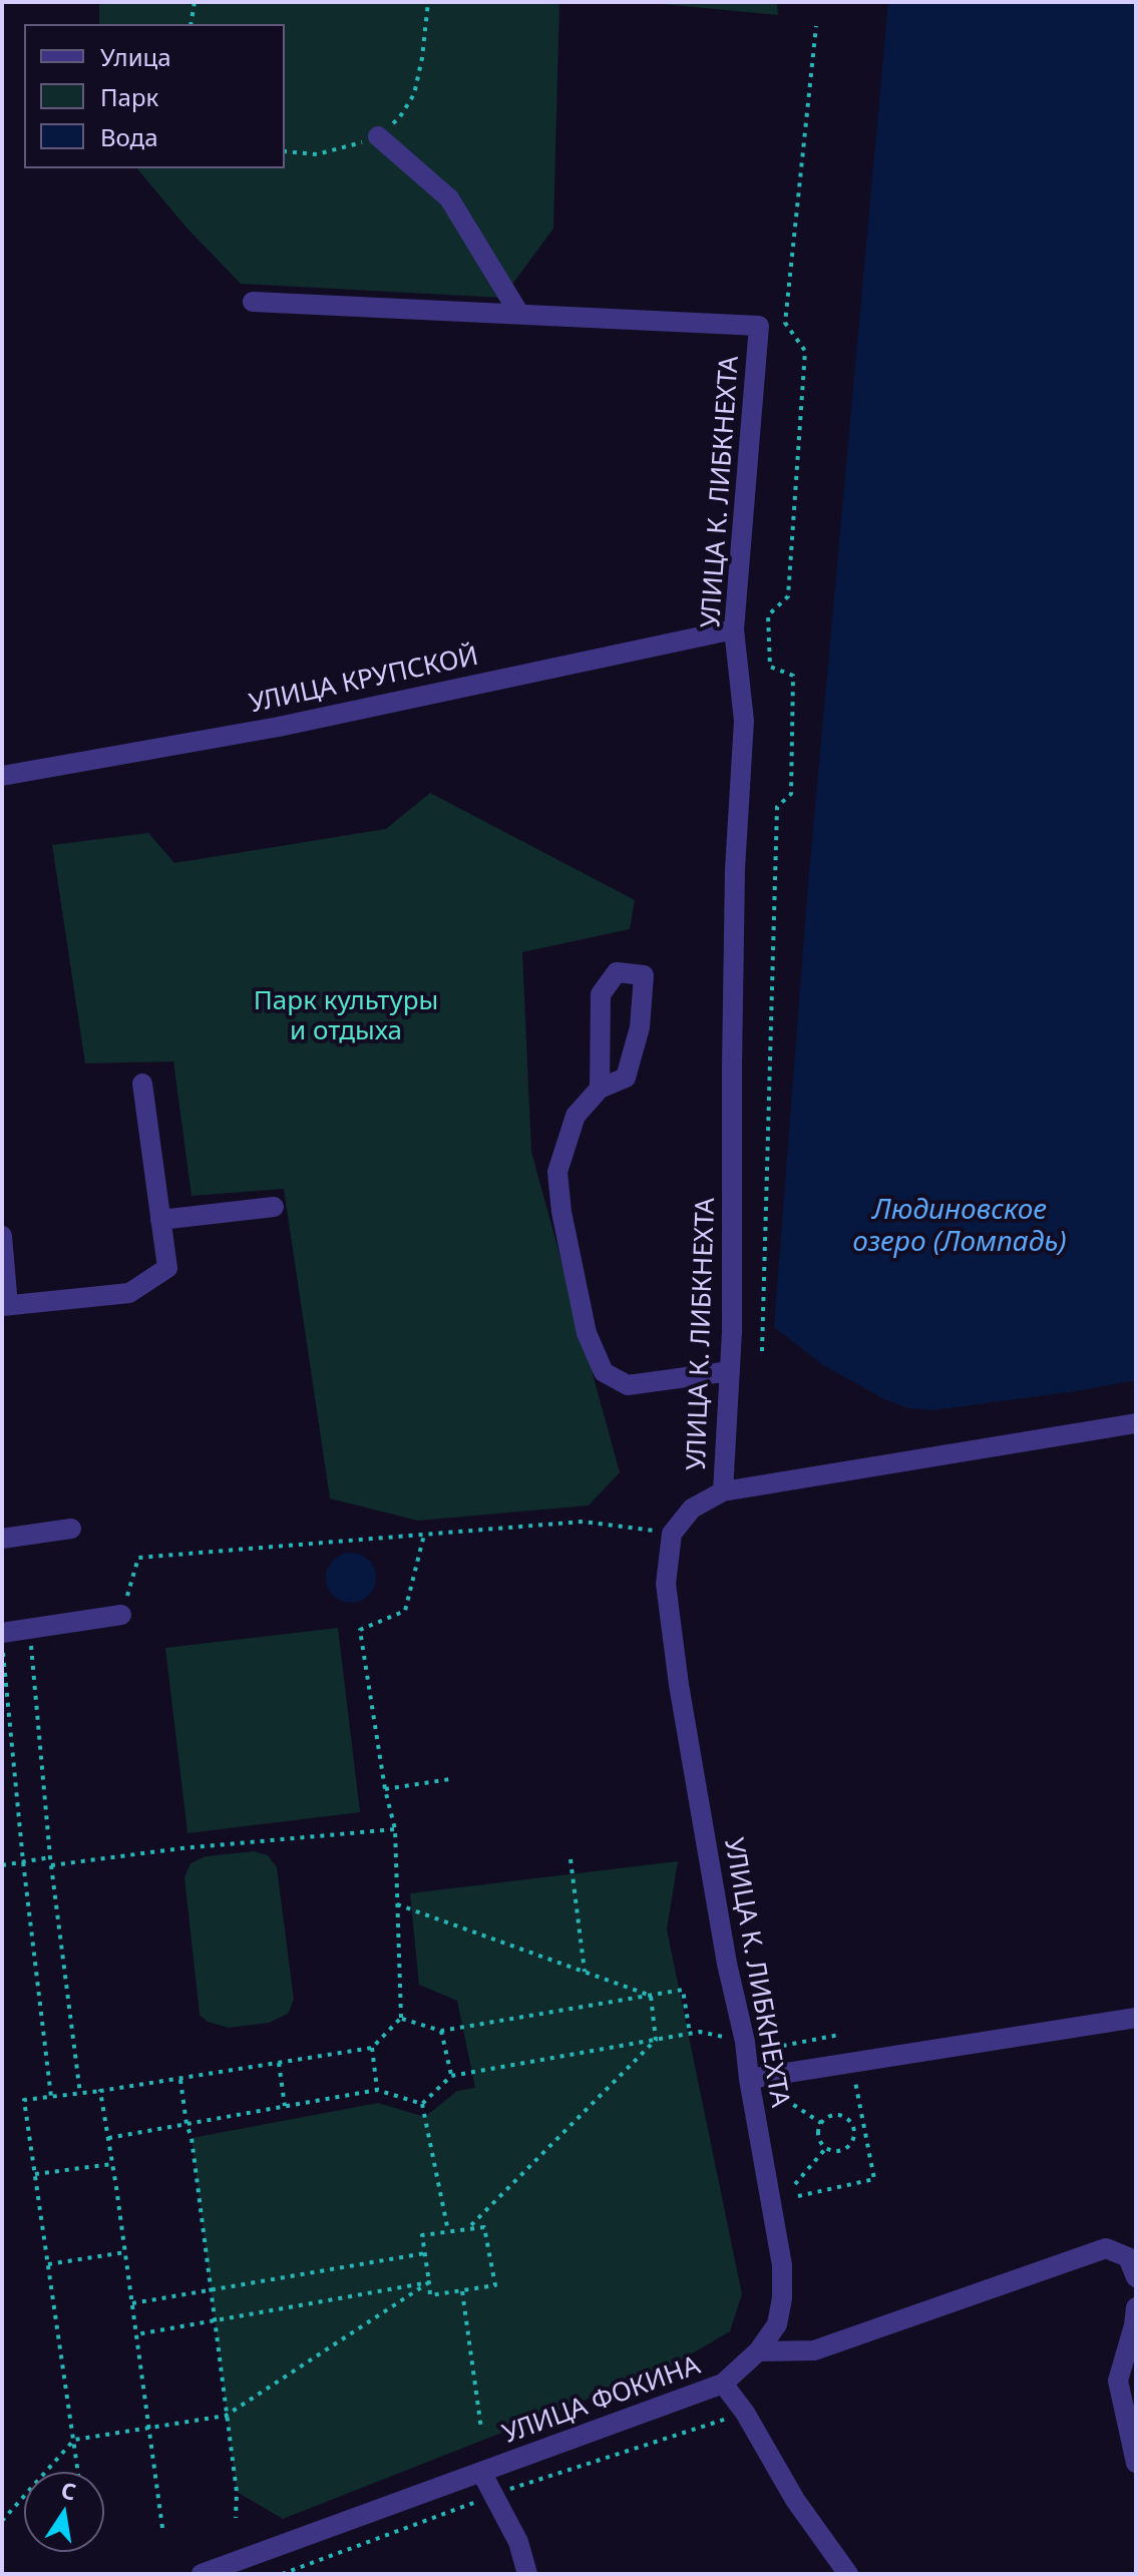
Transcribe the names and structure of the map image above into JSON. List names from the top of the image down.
{
  "streets": {
    "street": ["УЛИЦА К. ЛИБКНЕХТА", "УЛИЦА КРУПСКОЙ", "УЛИЦА ФОКИНА"]
  },
  "crossings": [
    ["УЛИЦА К. ЛИБКНЕХТА", "УЛИЦА КРУПСКОЙ"],
    ["УЛИЦА К. ЛИБКНЕХТА", "УЛИЦА ФОКИНА"]
  ],
  "water": ["Людиновское озеро (Ломпадь)"],
  "parks": ["Парк культуры и отдыха"],
  "legend": ["Улица", "Парк", "Вода"],
  "north": "top"
}
